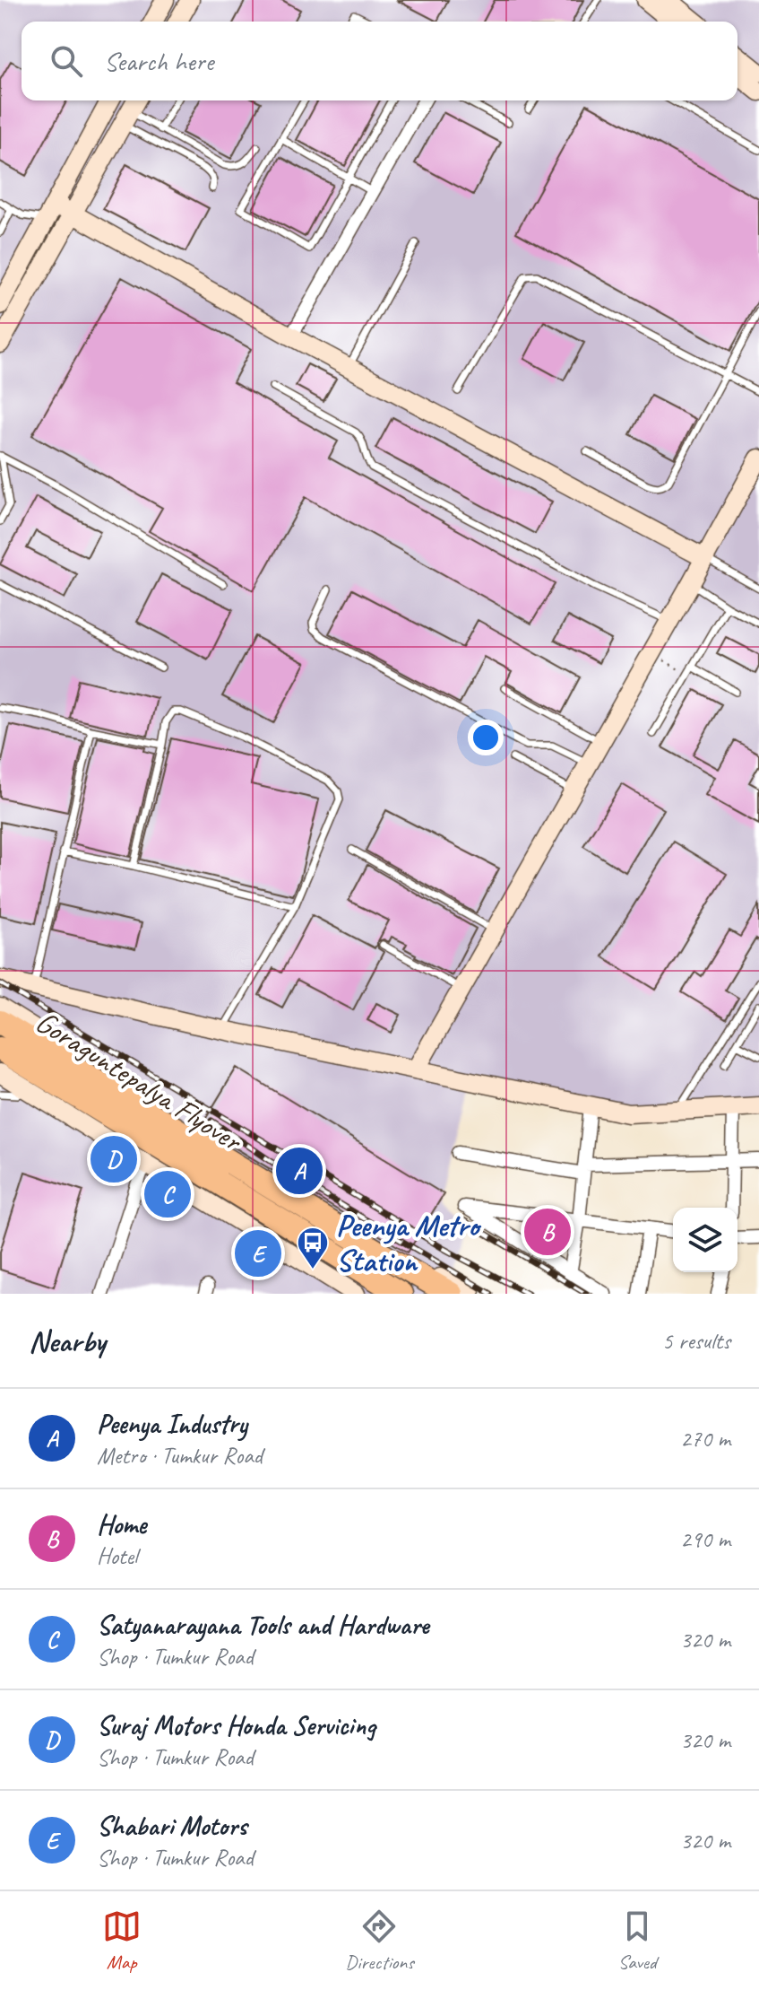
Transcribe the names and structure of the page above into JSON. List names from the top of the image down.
{
  "streets": {
    "highway": ["Goraguntepalya Flyover"]
  },
  "places": {
    "bus stop": ["Peenya Metro Station"]
  },
  "page": {
    "search": "Search here",
    "pins": [
      "D",
      "A",
      "C",
      "B",
      "E"
    ],
    "heading": ["Nearby", "5 results"],
    "list": [
      {
        "mark": "A",
        "name": "Peenya Industry",
        "note": "Metro · Tumkur Road",
        "value": "270 m"
      },
      {
        "mark": "B",
        "name": "Home",
        "note": "Hotel",
        "value": "290 m"
      },
      {
        "mark": "C",
        "name": "Satyanarayana Tools and Hardware",
        "note": "Shop · Tumkur Road",
        "value": "320 m"
      },
      {
        "mark": "D",
        "name": "Suraj Motors Honda Servicing",
        "note": "Shop · Tumkur Road",
        "value": "320 m"
      },
      {
        "mark": "E",
        "name": "Shabari Motors",
        "note": "Shop · Tumkur Road",
        "value": "320 m"
      }
    ],
    "nav": ["Map", "Directions", "Saved"]
  }
}
